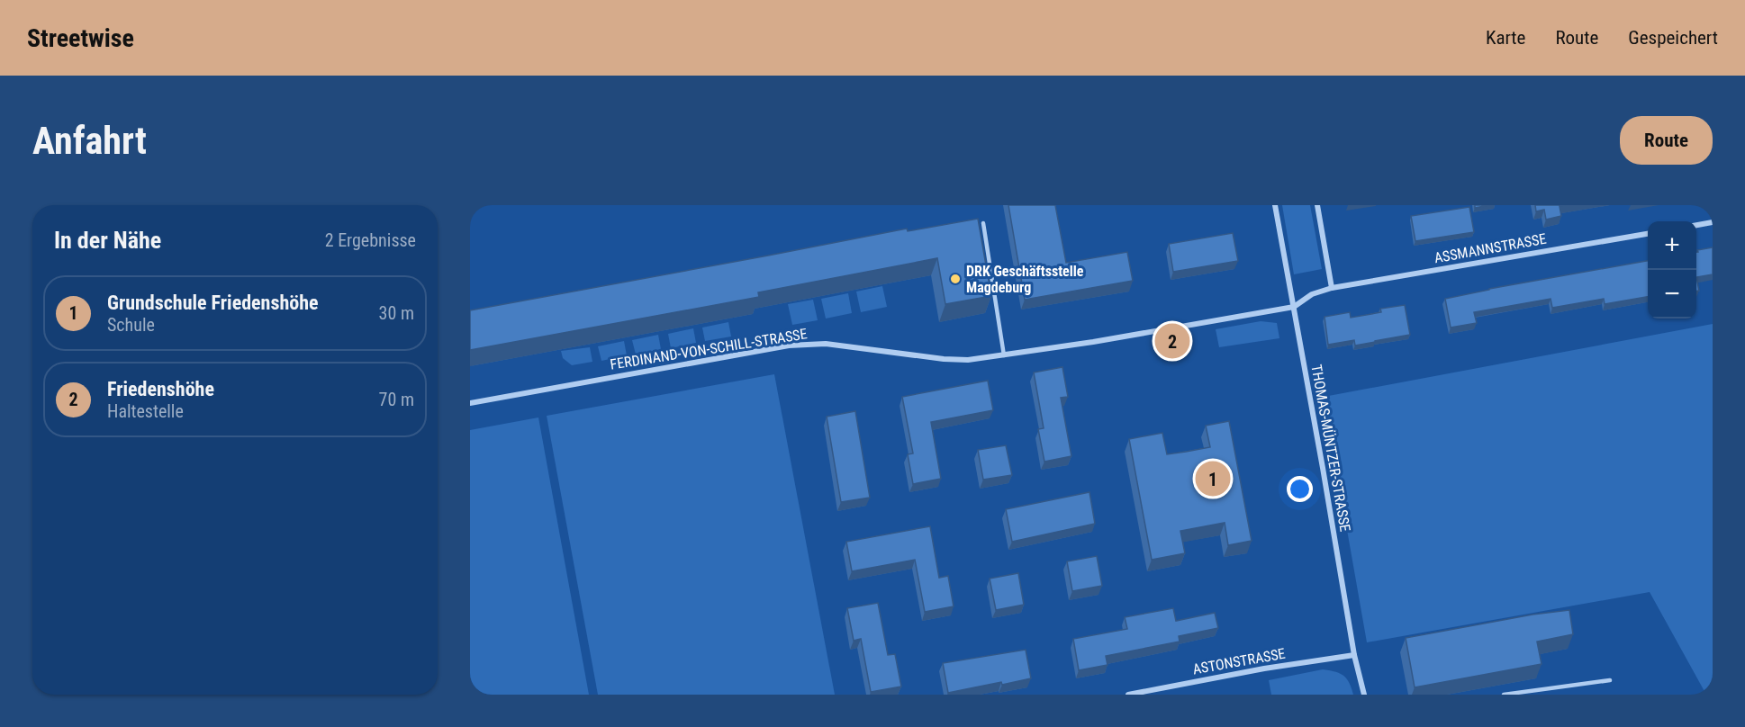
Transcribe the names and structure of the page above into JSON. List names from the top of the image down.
{
  "streets": {
    "street": [
      "ASSMANNSTRASSE",
      "FERDINAND-VON-SCHILL-STRASSE",
      "THOMAS-MÜNTZER-STRASSE",
      "ASTONSTRASSE"
    ]
  },
  "crossings": [
    ["ASSMANNSTRASSE", "FERDINAND-VON-SCHILL-STRASSE"],
    ["FERDINAND-VON-SCHILL-STRASSE", "THOMAS-MÜNTZER-STRASSE"],
    ["THOMAS-MÜNTZER-STRASSE", "ASTONSTRASSE"]
  ],
  "places": ["DRK Geschäftsstelle Magdeburg"],
  "page": {
    "header": "Streetwise",
    "nav": ["Karte", "Route", "Gespeichert"],
    "buttons": "Route",
    "title": "Anfahrt",
    "heading": ["In der Nähe", "2 Ergebnisse"],
    "map_buttons": ["+", "−"],
    "list": [
      {
        "mark": "1",
        "name": "Grundschule Friedenshöhe",
        "note": "Schule",
        "value": "30 m"
      },
      {
        "mark": "2",
        "name": "Friedenshöhe",
        "note": "Haltestelle",
        "value": "70 m"
      }
    ],
    "pins": ["2", "1"]
  }
}
